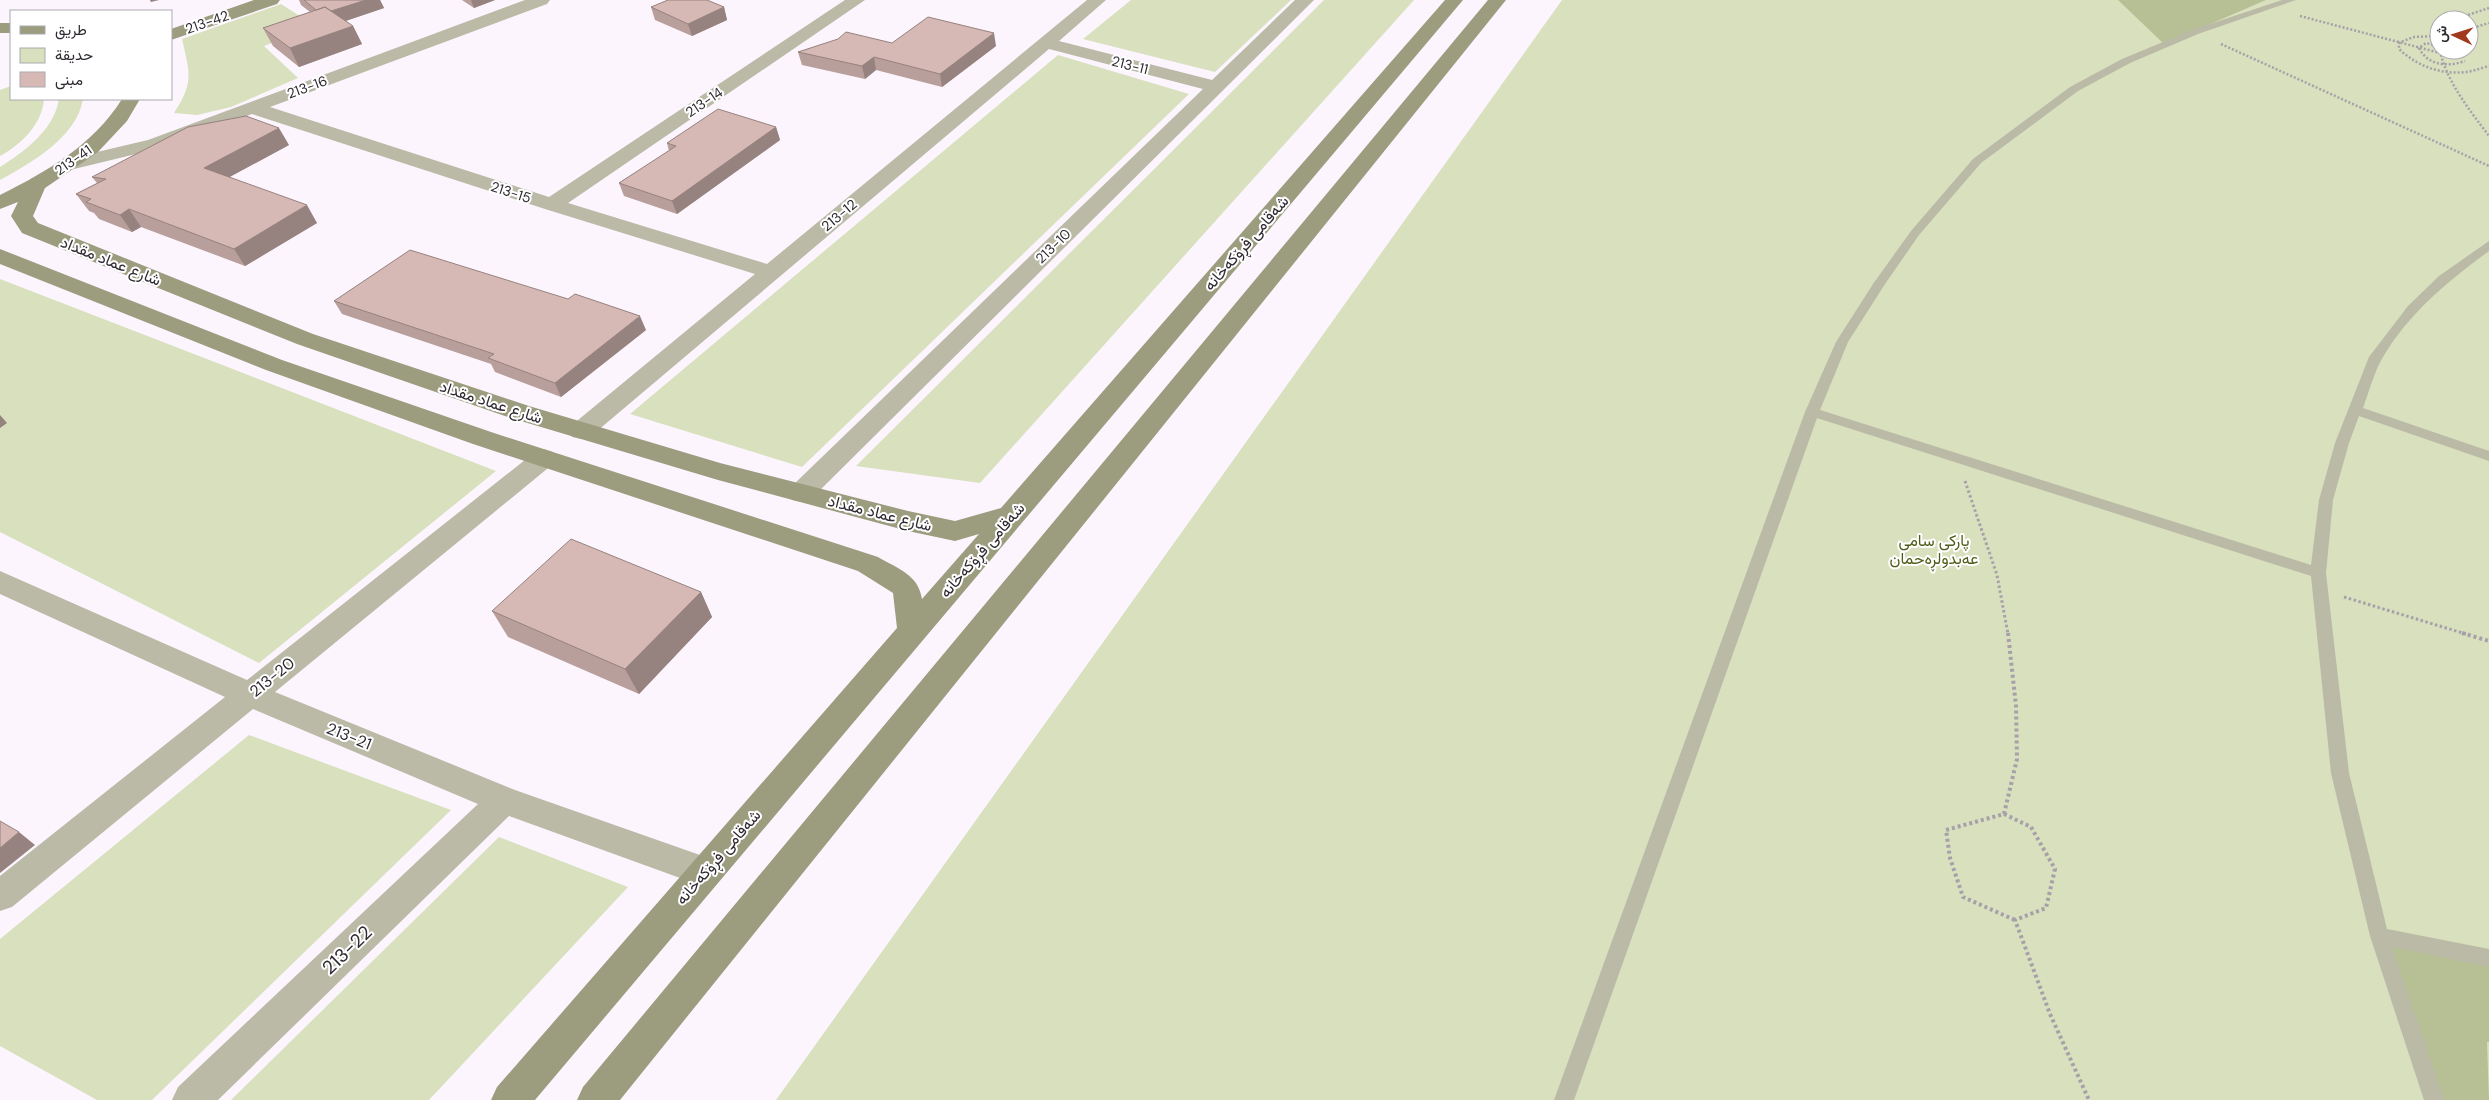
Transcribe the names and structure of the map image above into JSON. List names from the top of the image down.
{
  "streets": {
    "main road": [
      "213-42",
      "213-41",
      "شەقامی فڕۆکەخانە",
      "شارع عماد مقداد"
    ],
    "street": [
      "213-11",
      "213-16",
      "213-14",
      "213-15",
      "213-12",
      "213-10",
      "213-20",
      "213-21",
      "213-22"
    ]
  },
  "crossings": [
    ["213-11", "213-12"],
    ["213-11", "213-10"],
    ["213-16", "213-41"],
    ["213-16", "213-15"],
    ["213-14", "213-15"],
    ["213-41", "شارع عماد مقداد"],
    ["213-15", "213-12"],
    ["213-12", "شارع عماد مقداد"],
    ["شەقامی فڕۆکەخانە", "شارع عماد مقداد"],
    ["شەقامی فڕۆکەخانە", "213-21"],
    ["213-10", "شارع عماد مقداد"],
    ["213-20", "213-21"],
    ["213-21", "213-22"]
  ],
  "parks": ["پارکی سامی عەبدولڕەحمان"],
  "legend": ["طريق", "حديقة", "مبنى"],
  "north": "left"
}
